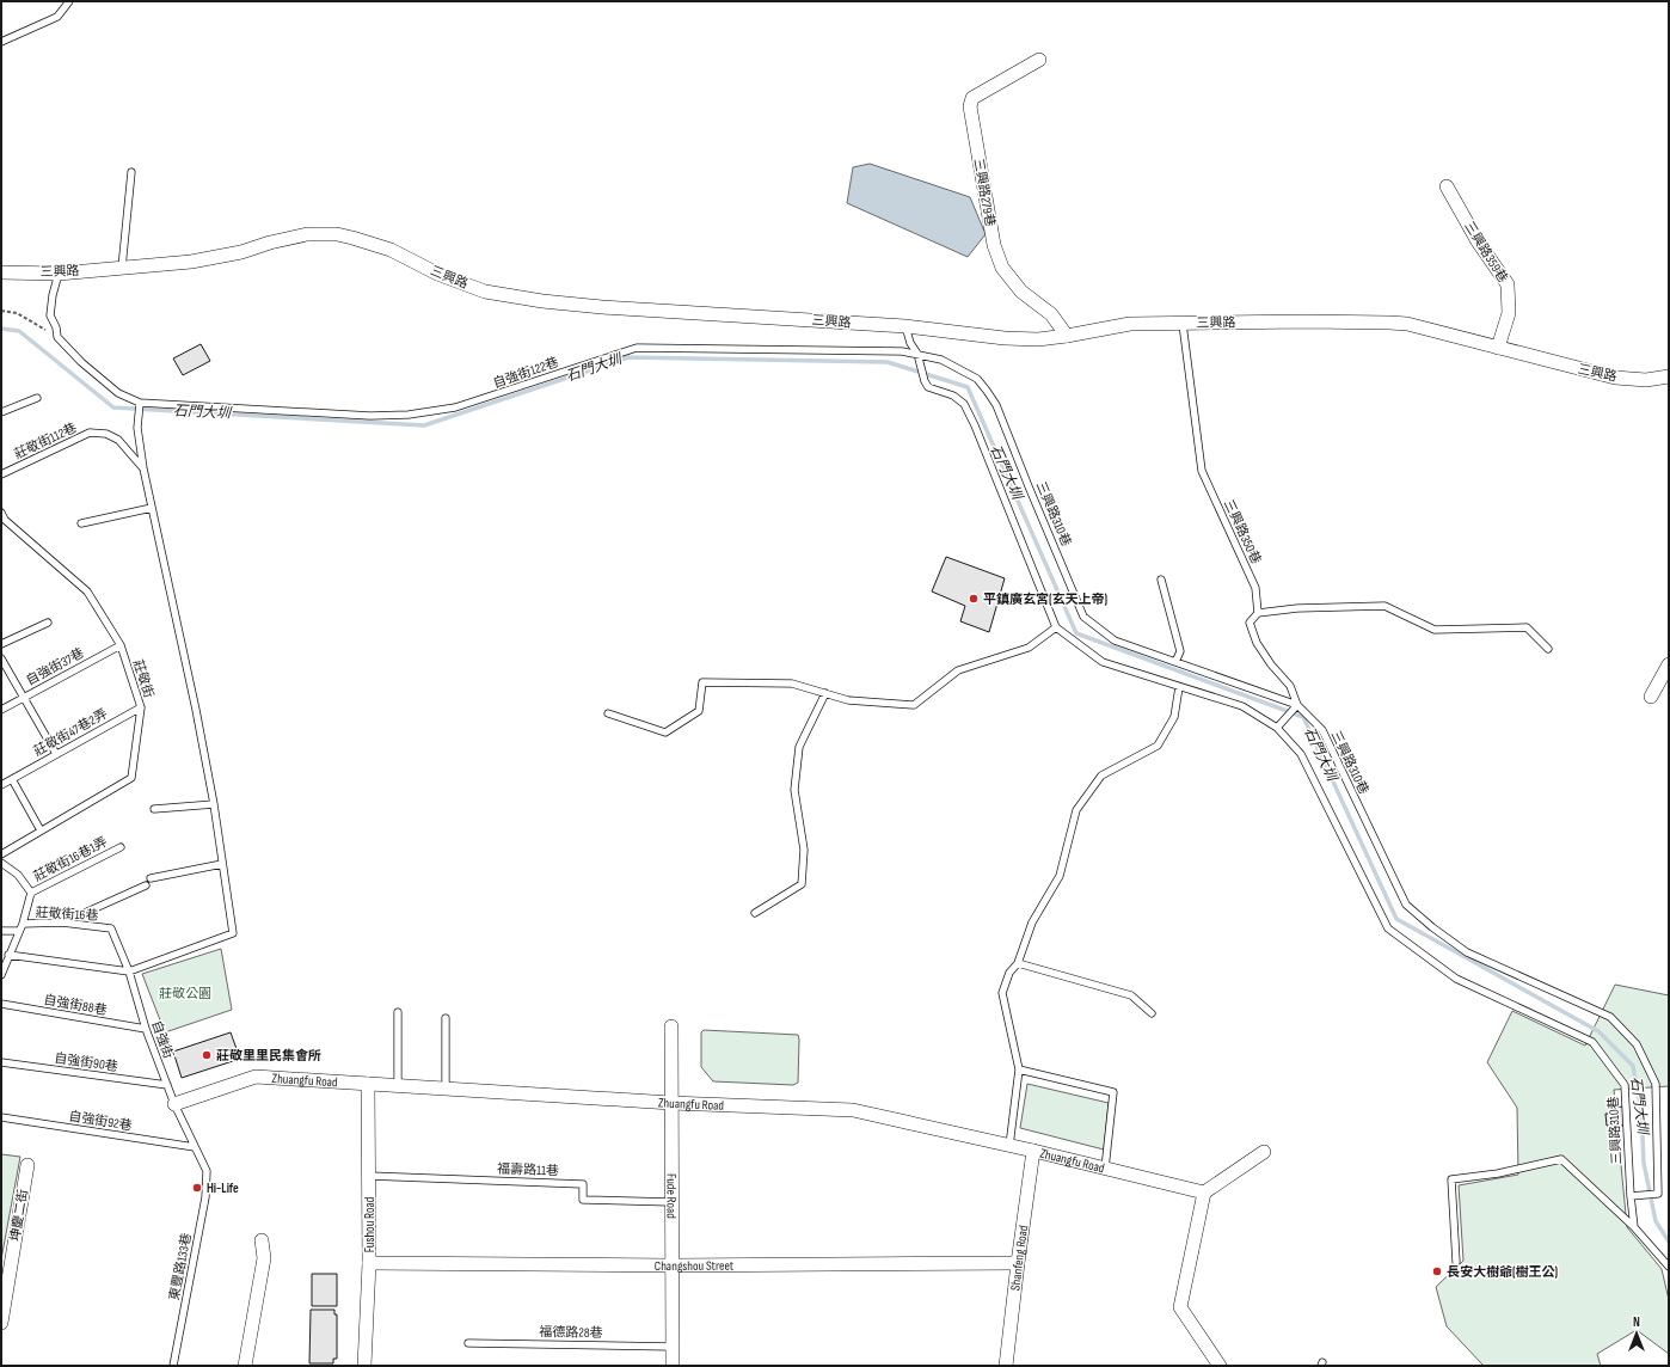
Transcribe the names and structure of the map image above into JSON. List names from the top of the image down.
{
  "streets": {
    "street": [
      "三興路279巷",
      "三興路359巷",
      "三興路",
      "Zhuangfu Road",
      "Fude Road",
      "坤慶二街",
      "Fushou Road",
      "Shanfeng Road",
      "Changshou Street"
    ],
    "lane": [
      "自強街122巷",
      "莊敬街112巷",
      "三興路310巷",
      "三興路350巷",
      "自強街37巷",
      "莊敬街",
      "莊敬街47巷2弄",
      "莊敬街16巷1弄",
      "莊敬街16巷",
      "自強街88巷",
      "自強街",
      "自強街90巷",
      "自強街92巷",
      "福壽路11巷",
      "東豐路133巷",
      "福德路28巷"
    ]
  },
  "crossings": [
    ["三興路279巷", "三興路"],
    ["三興路359巷", "三興路"],
    ["三興路", "三興路350巷"],
    ["自強街122巷", "三興路310巷"],
    ["三興路310巷", "三興路350巷"],
    ["自強街37巷", "莊敬街"],
    ["莊敬街", "莊敬街47巷2弄"],
    ["莊敬街16巷1弄", "莊敬街16巷"],
    ["莊敬街16巷", "自強街"],
    ["自強街88巷", "自強街"],
    ["自強街", "自強街90巷"],
    ["自強街", "Zhuangfu Road"],
    ["自強街", "自強街92巷"],
    ["自強街", "東豐路133巷"],
    ["Zhuangfu Road", "Fude Road"],
    ["Zhuangfu Road", "Fushou Road"],
    ["Zhuangfu Road", "Shanfeng Road"],
    ["福壽路11巷", "Fude Road"],
    ["福壽路11巷", "Fushou Road"],
    ["Fude Road", "Changshou Street"],
    ["Fude Road", "福德路28巷"],
    ["Fushou Road", "Changshou Street"],
    ["Shanfeng Road", "Changshou Street"]
  ],
  "water": ["石門大圳"],
  "parks": ["莊敬公園"],
  "places": [
    "平鎮廣玄宮(玄天上帝)",
    "莊敬里里民集會所",
    "Hi-Life",
    "長安大樹爺(樹王公)"
  ],
  "north": "top"
}
